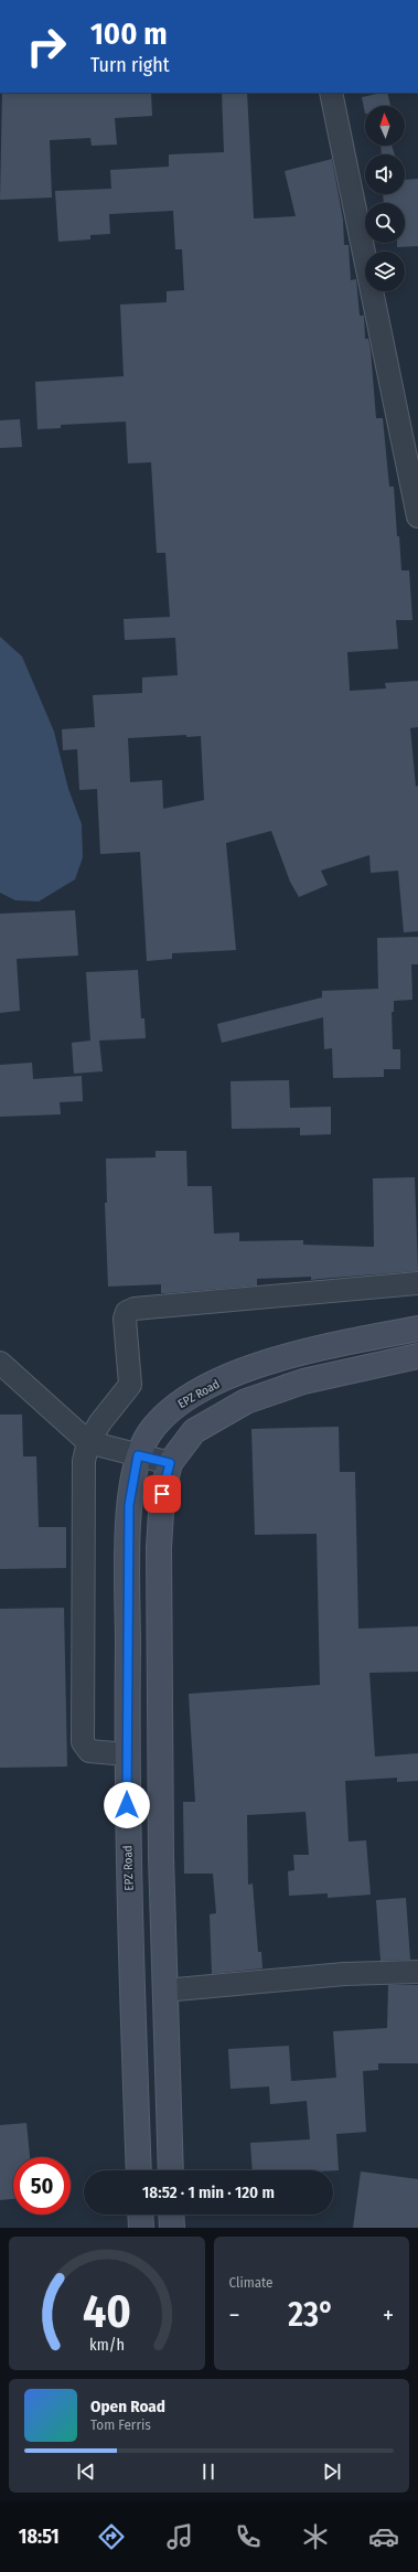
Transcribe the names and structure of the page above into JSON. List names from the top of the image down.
{
  "streets": {
    "main road": ["EPZ Road"]
  },
  "north": "top",
  "page": {
    "turn": ["100 m", "Turn right"],
    "limit": "50",
    "trip": "18:52 · 1 min · 120 m",
    "tile": "Climate",
    "heat": ["−", "23°", "+"],
    "song": ["Open Road", "Tom Ferris"],
    "tabs": "18:51",
    "gauge": ["40", "km/h"]
  }
}
